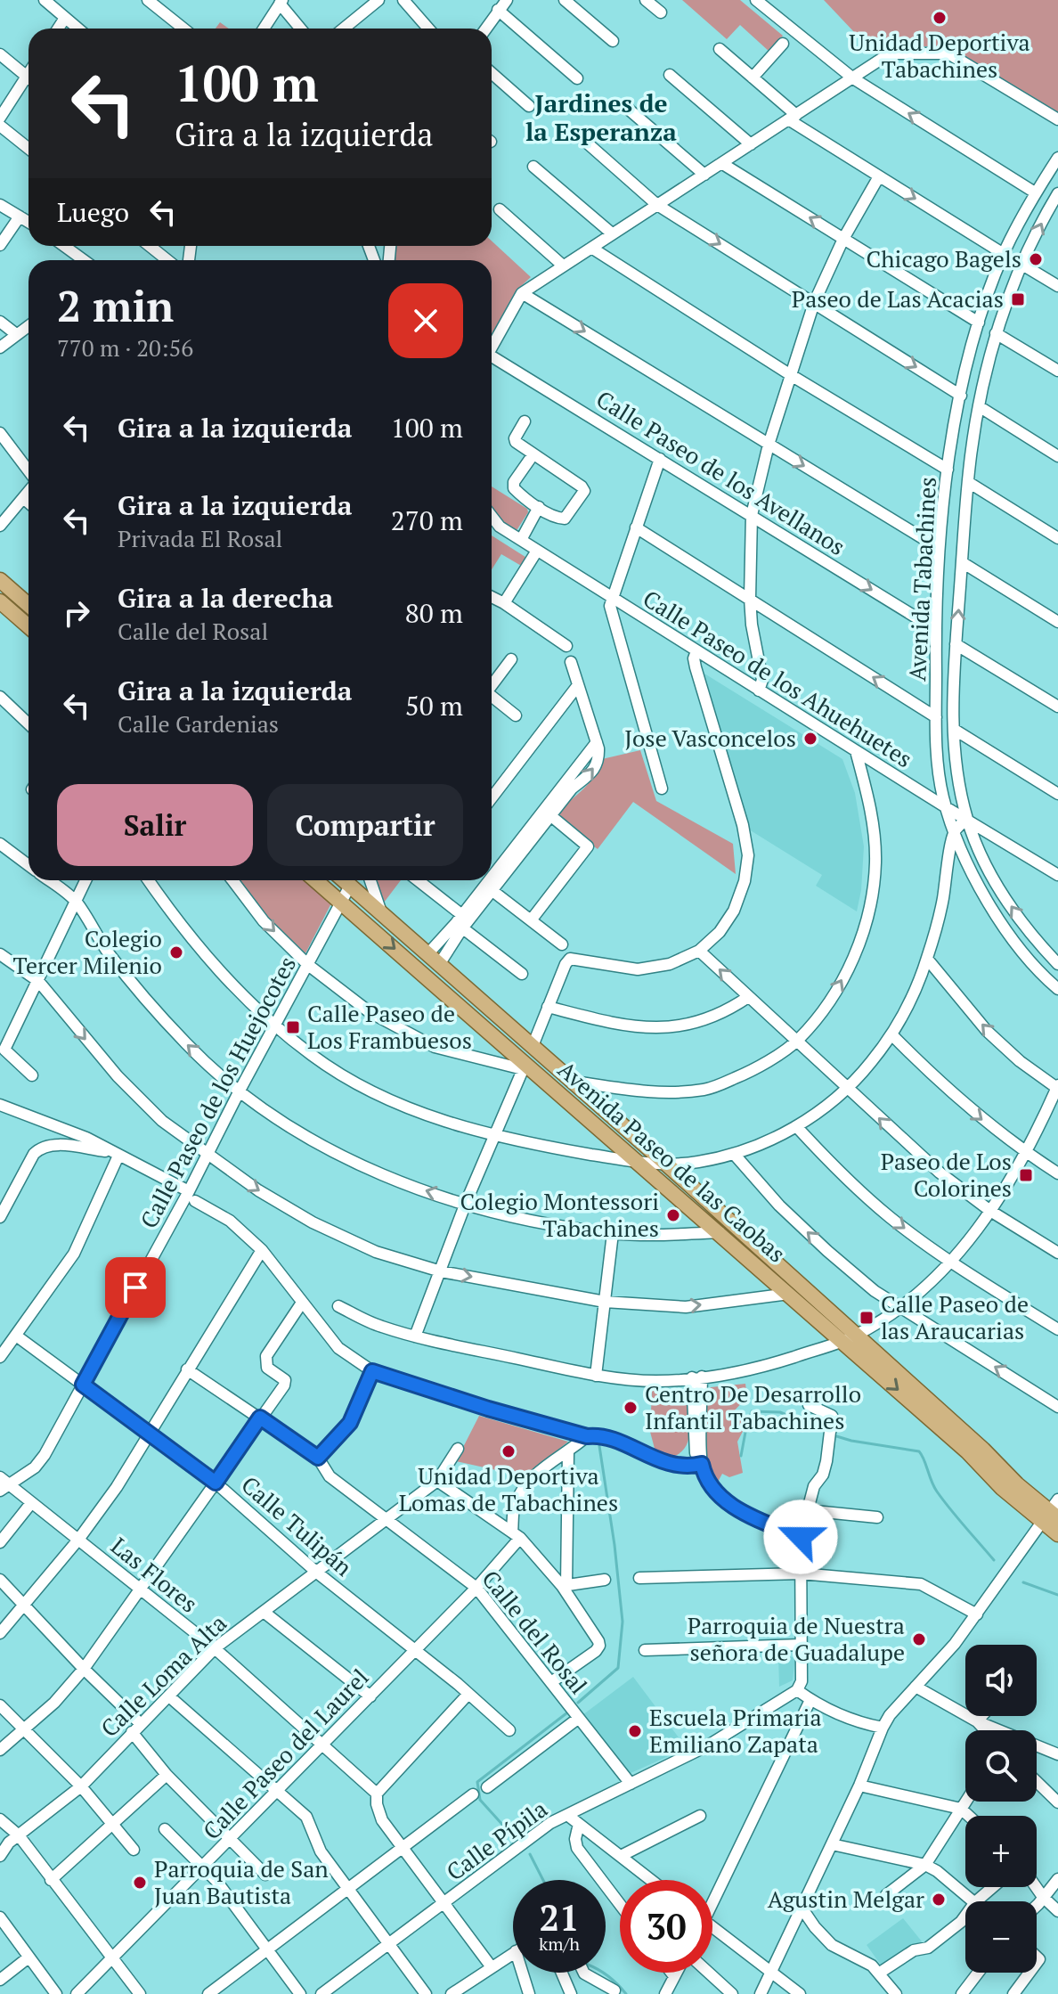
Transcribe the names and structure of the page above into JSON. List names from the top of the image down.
{
  "streets": {
    "main road": ["Avenida Paseo de las Caobas"],
    "street": [
      "Calle Paseo de los Avellanos",
      "Avenida Tabachines",
      "Calle Paseo de los Ahuehuetes",
      "Calle Paseo de los Huejocotes",
      "Calle Tulipán",
      "Las Flores",
      "Calle del Rosal",
      "Calle Loma Alta",
      "Calle Paseo del Laurel",
      "Calle Pípila"
    ]
  },
  "crossings": [
    ["Calle Paseo de los Avellanos", "Avenida Tabachines"],
    ["Avenida Tabachines", "Calle Paseo de los Ahuehuetes"],
    ["Calle Paseo de los Huejocotes", "Avenida Paseo de las Caobas"],
    ["Calle Paseo de los Huejocotes", "Calle Tulipán"],
    ["Calle Paseo de los Huejocotes", "Las Flores"],
    ["Calle Tulipán", "Calle Loma Alta"],
    ["Calle Tulipán", "Calle Paseo del Laurel"],
    ["Las Flores", "Calle Loma Alta"],
    ["Las Flores", "Calle Paseo del Laurel"],
    ["Calle del Rosal", "Calle Loma Alta"],
    ["Calle del Rosal", "Calle Paseo del Laurel"],
    ["Calle del Rosal", "Calle Pípila"]
  ],
  "districts": ["Jardines de la Esperanza"],
  "places": {
    "other": [
      "Unidad Deportiva Tabachines",
      "Chicago Bagels",
      "Jose Vasconcelos",
      "Colegio Tercer Milenio",
      "Colegio Montessori Tabachines",
      "Centro De Desarrollo Infantil Tabachines",
      "Unidad Deportiva Lomas de Tabachines",
      "Parroquia de Nuestra señora de Guadalupe",
      "Escuela Primaria Emiliano Zapata",
      "Parroquia de San Juan Bautista",
      "Agustin Melgar"
    ],
    "transit": [
      "Paseo de Las Acacias",
      "Calle Paseo de Los Frambuesos",
      "Paseo de Los Colorines",
      "Calle Paseo de las Araucarias"
    ]
  },
  "page": {
    "turn": ["100 m", "Gira a la izquierda"],
    "then": "Luego",
    "heading": ["2 min", "770 m · 20:56"],
    "list": [
      {
        "name": "Gira a la izquierda",
        "value": "100 m"
      },
      {
        "name": "Gira a la izquierda",
        "note": "Privada El Rosal",
        "value": "270 m"
      },
      {
        "name": "Gira a la derecha",
        "note": "Calle del Rosal",
        "value": "80 m"
      },
      {
        "name": "Gira a la izquierda",
        "note": "Calle Gardenias",
        "value": "50 m"
      }
    ],
    "buttons": ["Salir", "Compartir"],
    "map_buttons": ["+", "−"],
    "speed": "21 km/h",
    "limit": "30"
  }
}
